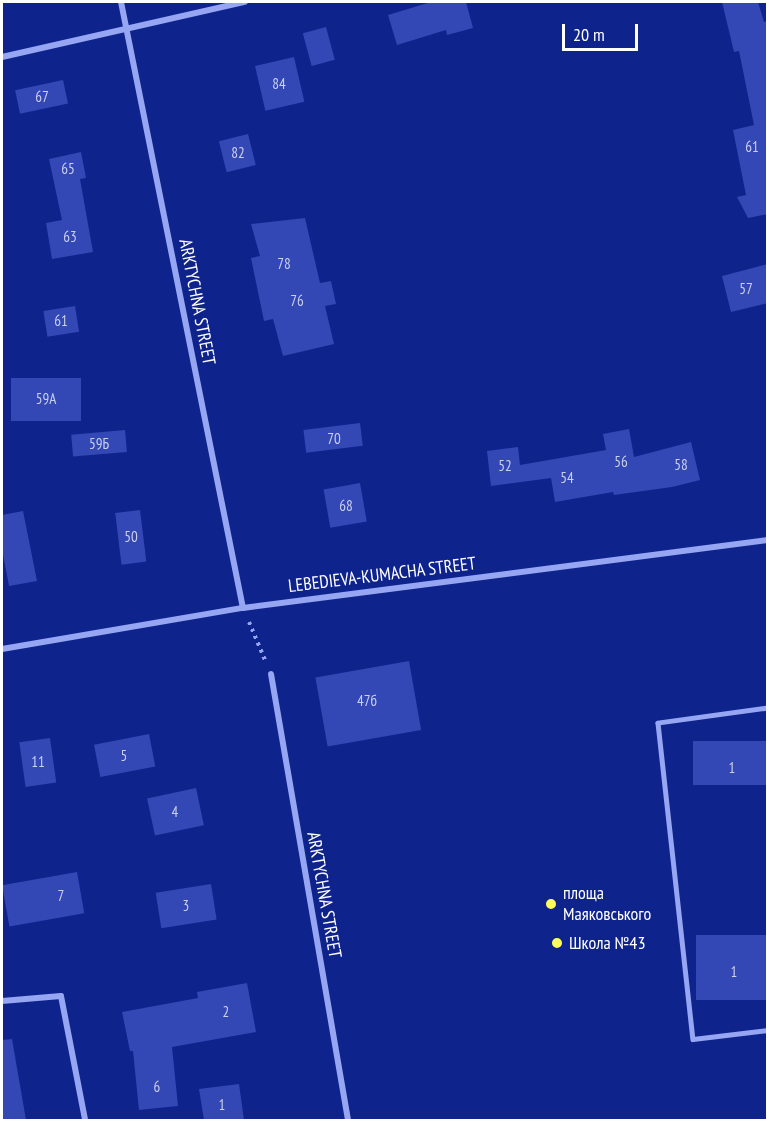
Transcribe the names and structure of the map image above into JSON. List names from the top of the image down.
{
  "streets": {
    "street": ["ARKTYCHNA STREET", "LEBEDIEVA-KUMACHA STREET"]
  },
  "crossings": [
    ["ARKTYCHNA STREET", "LEBEDIEVA-KUMACHA STREET"]
  ],
  "places": ["площа Маяковського", "Школа №43"],
  "house_numbers": [
    "84",
    "67",
    "61",
    "82",
    "65",
    "63",
    "78",
    "57",
    "76",
    "61",
    "59А",
    "70",
    "59Б",
    "56",
    "58",
    "52",
    "54",
    "68",
    "50",
    "47б",
    "5",
    "11",
    "1",
    "4",
    "7",
    "3",
    "1",
    "2",
    "6",
    "1"
  ],
  "scale_bar": "20 m"
}
